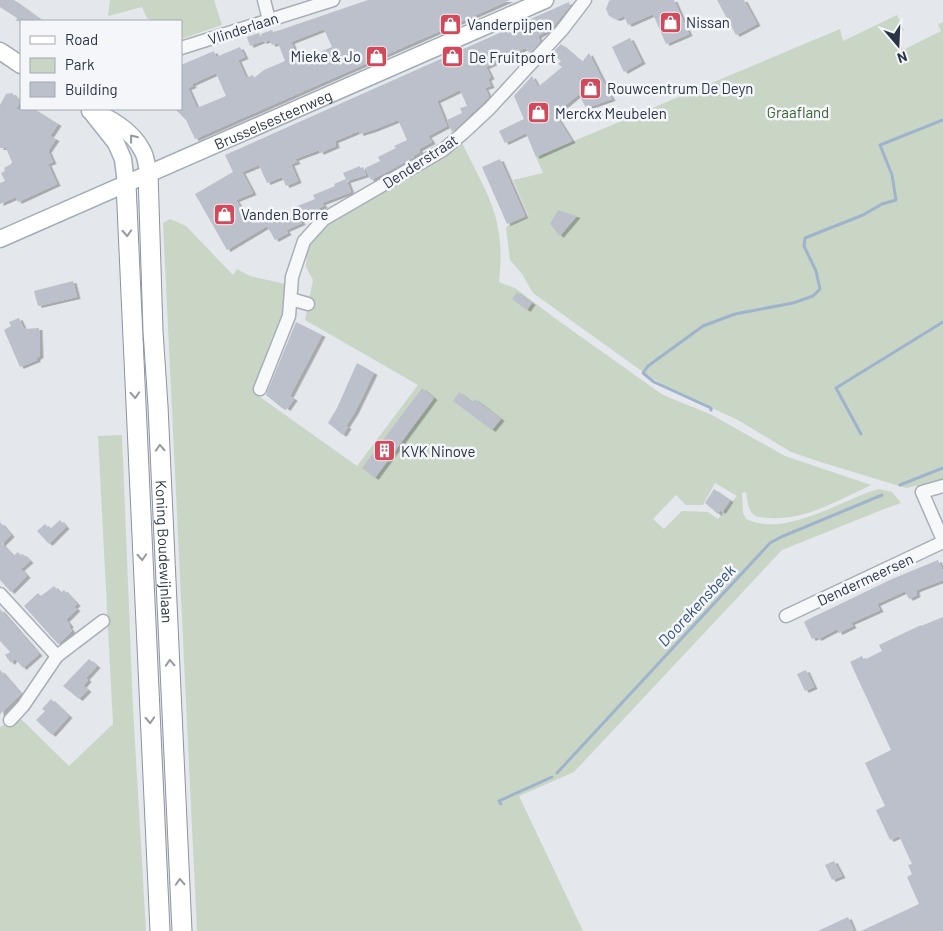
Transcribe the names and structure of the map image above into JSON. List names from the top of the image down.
{
  "streets": {
    "highway": ["Koning Boudewijnlaan"],
    "main road": ["Brusselsesteenweg"],
    "street": ["Vlinderlaan", "Denderstraat", "Dendermeersen"]
  },
  "crossings": [
    ["Brusselsesteenweg", "Koning Boudewijnlaan"]
  ],
  "water": ["Doorekensbeek"],
  "parks": ["Graafland"],
  "places": {
    "shop": [
      "Nissan",
      "Vanderpijpen",
      "Mieke & Jo",
      "De Fruitpoort",
      "Rouwcentrum De Deyn",
      "Merckx Meubelen",
      "Vanden Borre"
    ],
    "building": ["KVK Ninove"]
  },
  "legend": ["Road", "Park", "Building"],
  "north": "bottom"
}
